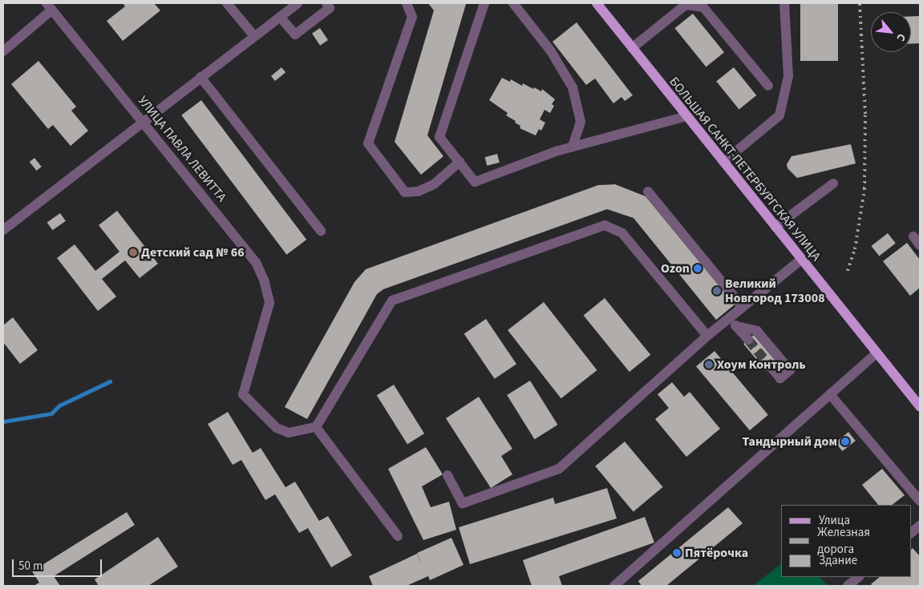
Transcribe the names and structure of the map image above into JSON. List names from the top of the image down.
{
  "streets": {
    "main road": ["БОЛЬШАЯ САНКТ-ПЕТЕРБУРГСКАЯ УЛИЦА"],
    "street": ["УЛИЦА ПАВЛА ЛЕВИТТА"]
  },
  "places": [
    "Детский сад № 66",
    "Ozon",
    "Великий Новгород 173008",
    "Хоум Контроль",
    "Тандырный дом",
    "Пятёрочка"
  ],
  "legend": ["Улица", "Железная дорога", "Здание"],
  "scale_bar": "50 m",
  "north": "bottom right"
}
